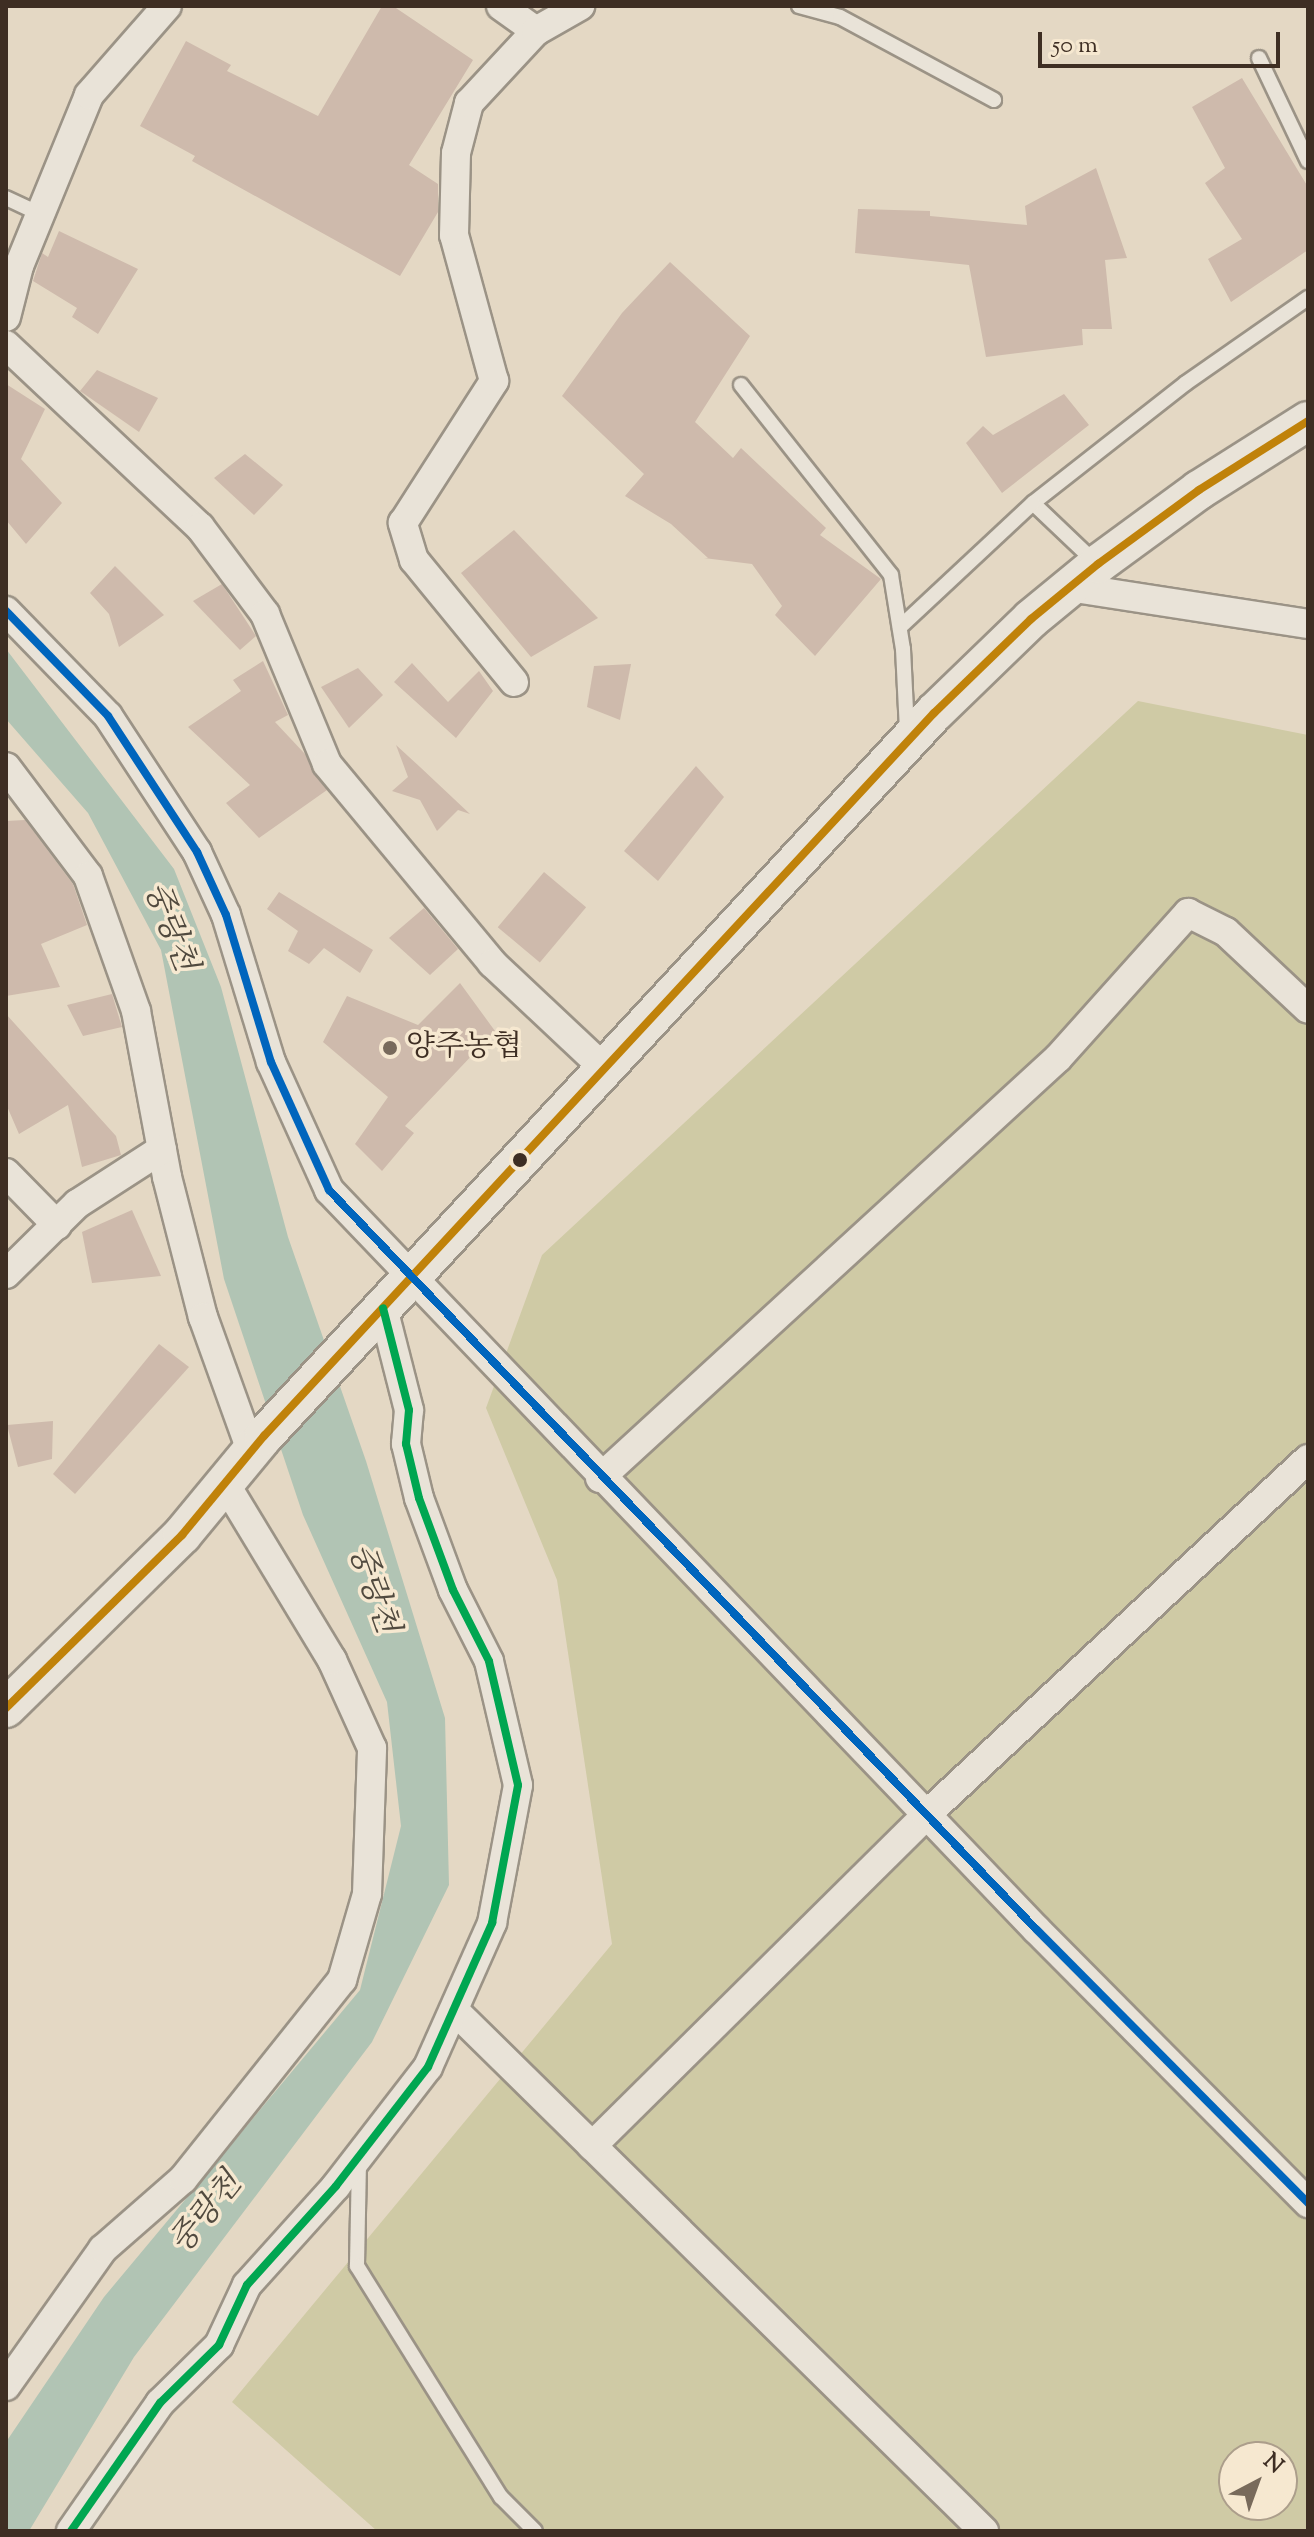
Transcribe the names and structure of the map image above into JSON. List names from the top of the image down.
{
  "water": ["중랑천"],
  "places": ["양주농협"],
  "scale_bar": "50 m",
  "north": "top right"
}
